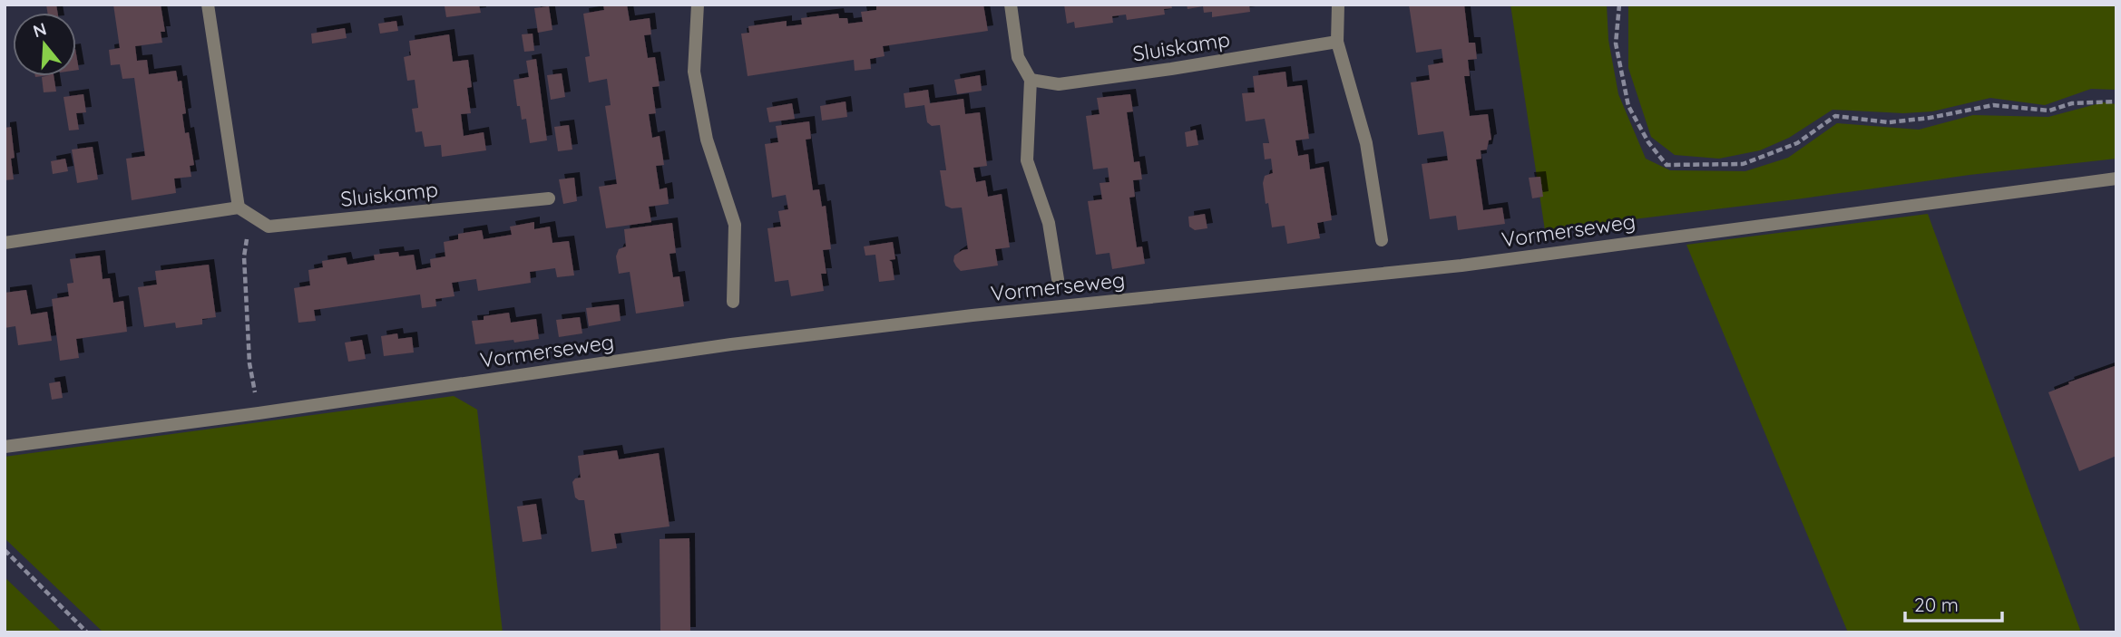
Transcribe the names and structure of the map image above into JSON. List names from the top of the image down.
{
  "streets": {
    "street": ["Sluiskamp", "Vormerseweg"]
  },
  "scale_bar": "20 m",
  "north": "top"
}
